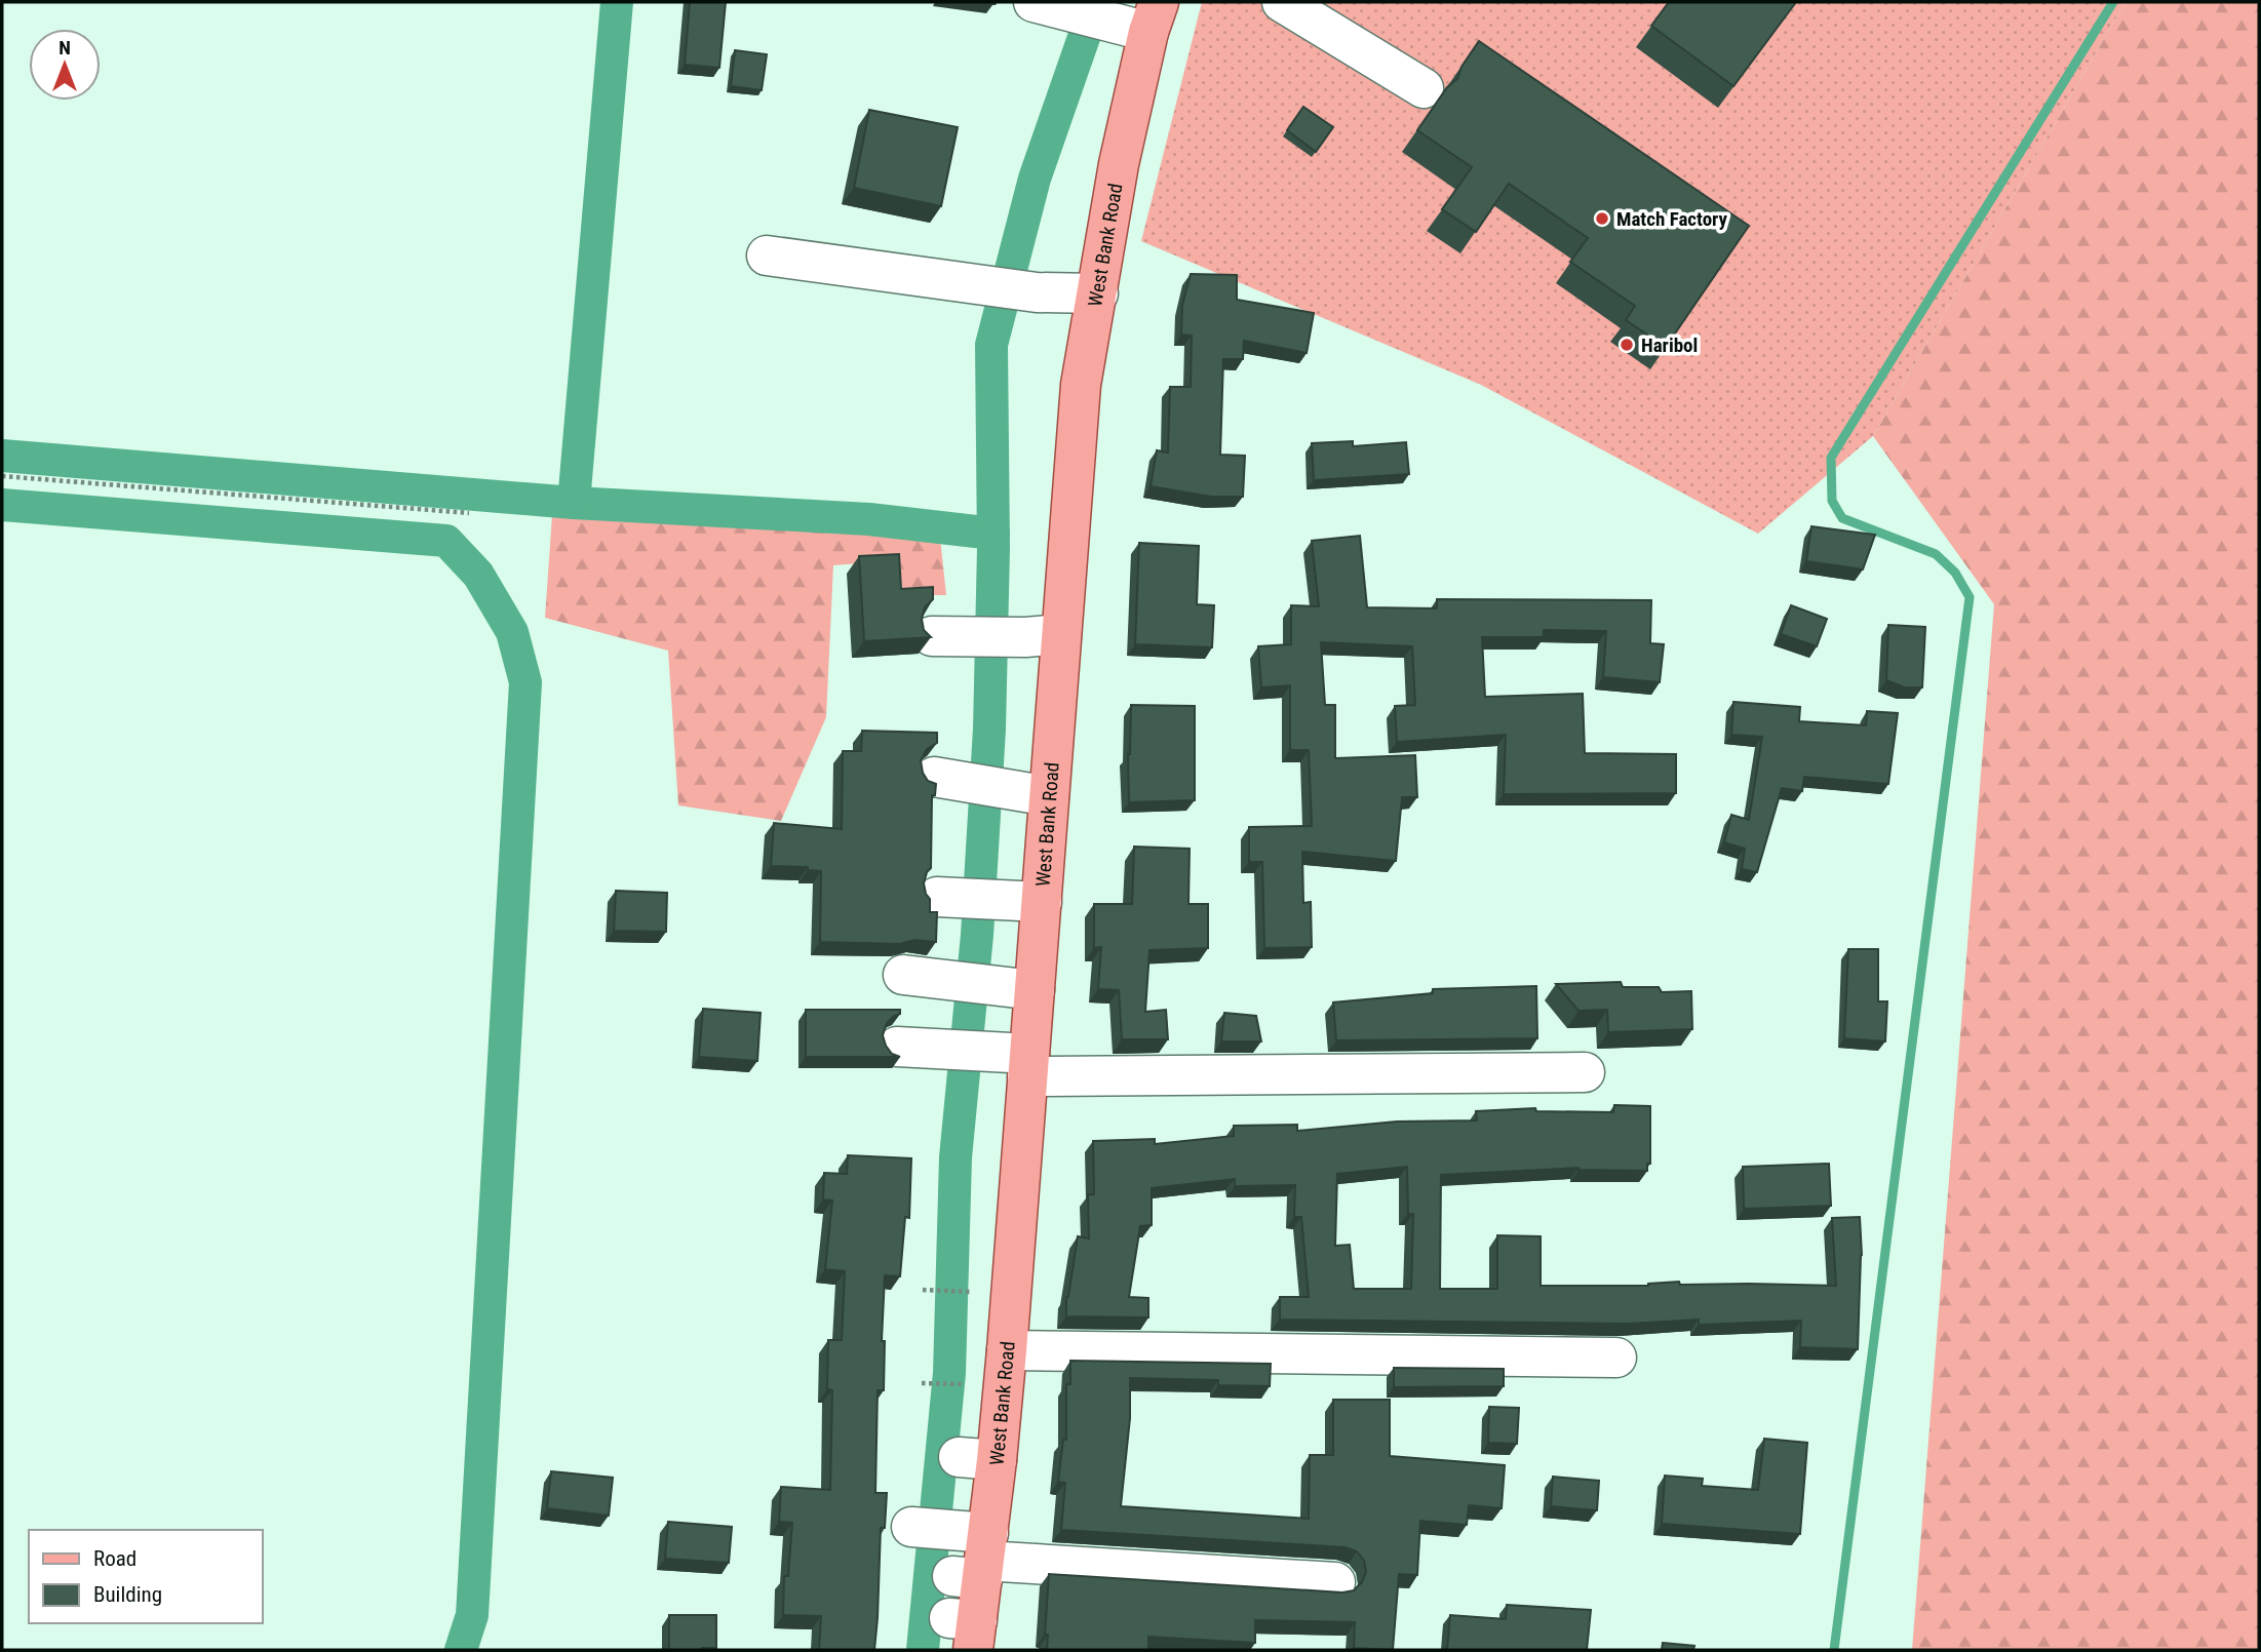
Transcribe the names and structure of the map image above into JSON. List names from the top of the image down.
{
  "streets": {
    "main road": ["West Bank Road"]
  },
  "places": ["Match Factory", "Haribol"],
  "legend": ["Road", "Building"],
  "north": "top"
}
